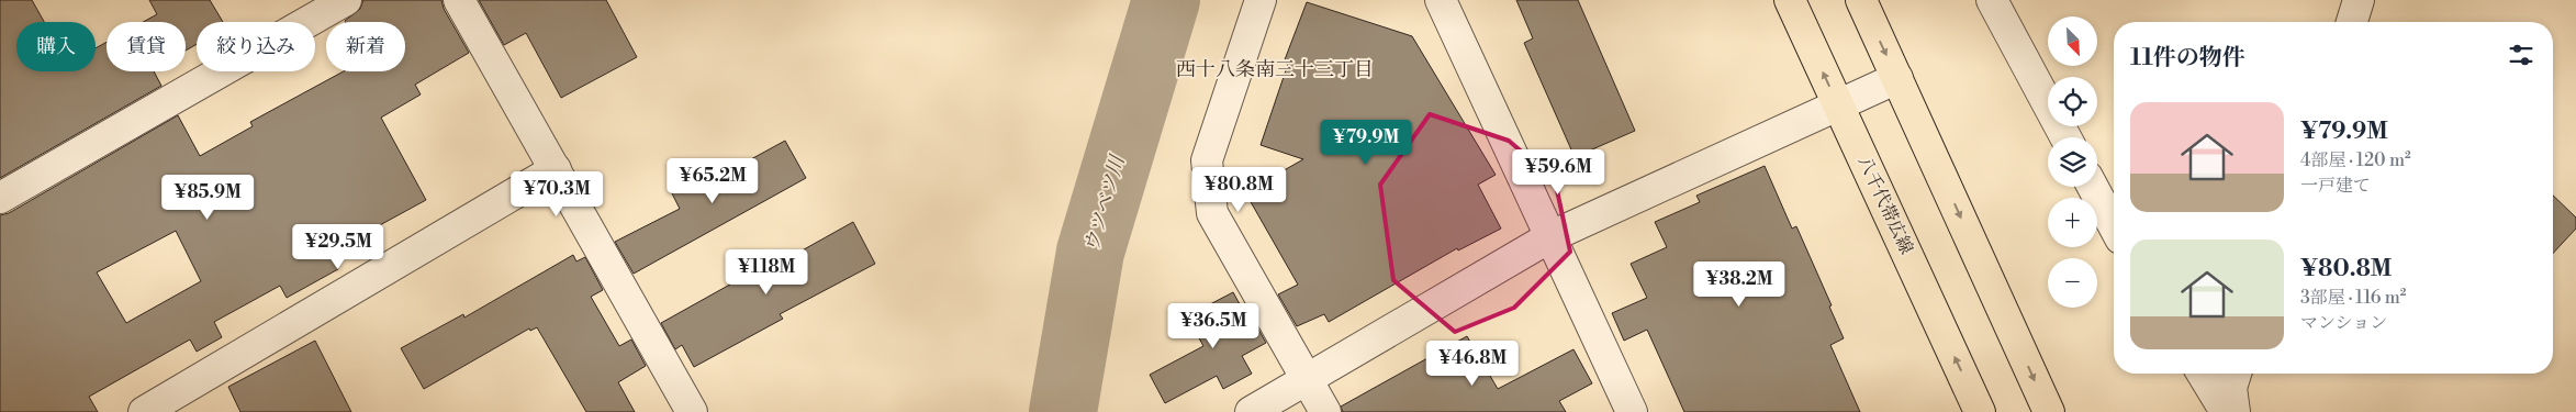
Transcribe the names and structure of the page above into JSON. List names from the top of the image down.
{
  "streets": {
    "main road": ["八千代帯広線"]
  },
  "districts": ["西十八条南三十三丁目"],
  "water": ["ウツベツ川"],
  "north": "bottom right",
  "page": {
    "map_buttons": ["+", "−"],
    "chip": [
      "購入",
      "賃貸",
      "絞り込み",
      "新着"
    ],
    "heading": "11件の物件",
    "list": [
      {
        "name": "¥79.9M",
        "note": "4部屋 · 120 m² · 一戸建て"
      },
      {
        "name": "¥80.8M",
        "note": "3部屋 · 116 m² · マンション"
      }
    ],
    "price": [
      "¥79.9M",
      "¥59.6M",
      "¥65.2M",
      "¥80.8M",
      "¥70.3M",
      "¥85.9M",
      "¥29.5M",
      "¥118M",
      "¥38.2M",
      "¥36.5M",
      "¥46.8M"
    ]
  }
}
